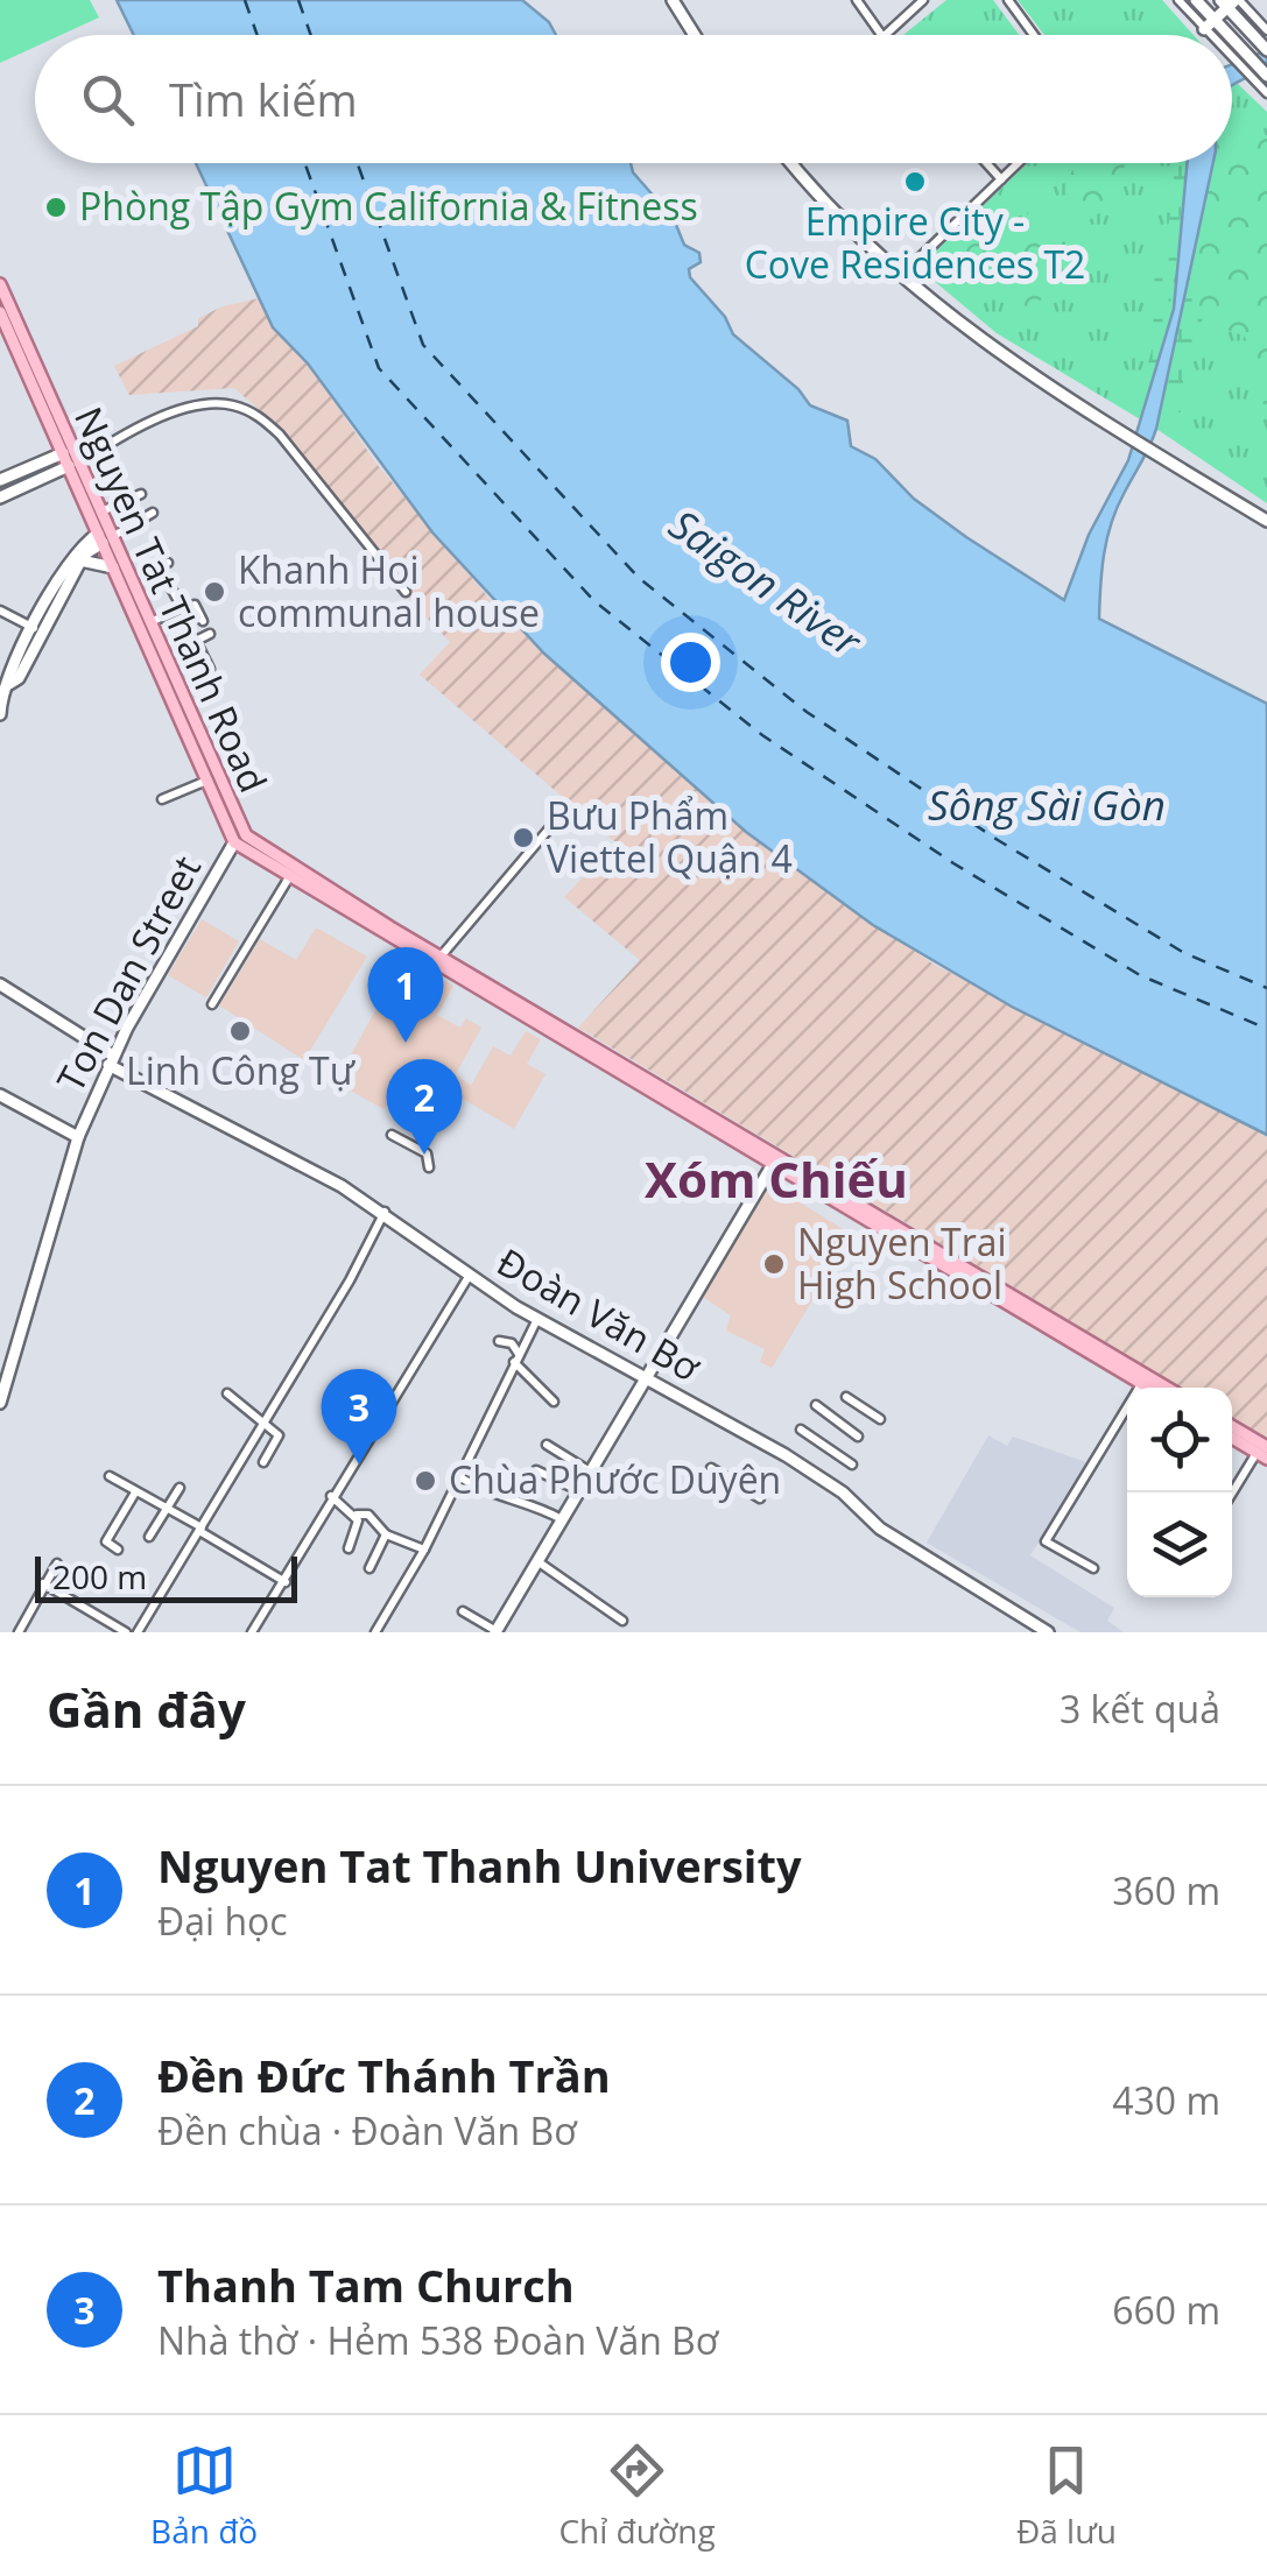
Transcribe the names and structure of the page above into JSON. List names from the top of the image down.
{
  "streets": {
    "main road": ["Nguyen Tat Thanh Road"],
    "street": ["Ton Dan Street", "Đoàn Văn Bơ"]
  },
  "crossings": [
    ["Nguyen Tat Thanh Road", "Ton Dan Street"],
    ["Ton Dan Street", "Đoàn Văn Bơ"]
  ],
  "districts": ["Xóm Chiếu"],
  "water": ["Saigon River", "Sông Sài Gòn"],
  "places": [
    "Empire City - Cove Residences T2",
    "Phòng Tập Gym California & Fitness",
    "Khanh Hoi communal house",
    "Bưu Phẩm Viettel Quận 4",
    "Linh Công Tự",
    "Nguyen Trai High School",
    "Chùa Phước Duyên"
  ],
  "scale_bar": "200 m",
  "page": {
    "search": "Tìm kiếm",
    "pins": ["1", "2", "3"],
    "scale": "200 m",
    "heading": ["Gần đây", "3 kết quả"],
    "list": [
      {
        "mark": "1",
        "name": "Nguyen Tat Thanh University",
        "note": "Đại học",
        "value": "360 m"
      },
      {
        "mark": "2",
        "name": "Đền Đức Thánh Trần",
        "note": "Đền chùa · Đoàn Văn Bơ",
        "value": "430 m"
      },
      {
        "mark": "3",
        "name": "Thanh Tam Church",
        "note": "Nhà thờ · Hẻm 538 Đoàn Văn Bơ",
        "value": "660 m"
      }
    ],
    "nav": ["Bản đồ", "Chỉ đường", "Đã lưu"]
  }
}
